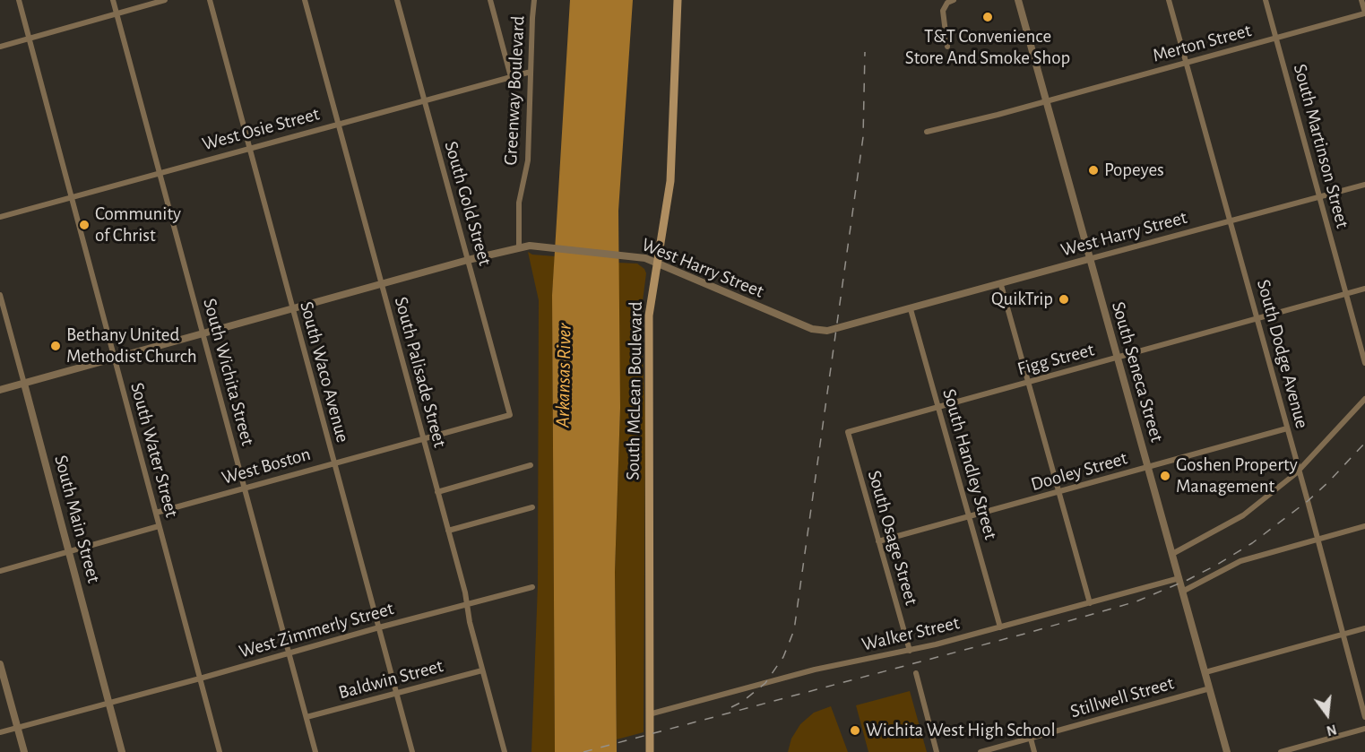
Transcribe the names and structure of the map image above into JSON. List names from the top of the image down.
{
  "streets": {
    "main road": ["South McLean Boulevard"],
    "street": [
      "Merton Street",
      "Greenway Boulevard",
      "West Osie Street",
      "South Martinson Street",
      "South Gold Street",
      "West Harry Street",
      "South Dodge Avenue",
      "Figg Street",
      "South Wichita Street",
      "South Waco Avenue",
      "South Palisade Street",
      "South Seneca Street",
      "South Water Street",
      "South Handley Street",
      "West Boston",
      "Dooley Street",
      "South Main Street",
      "South Osage Street",
      "West Zimmerly Street",
      "Walker Street",
      "Baldwin Street",
      "Stillwell Street"
    ]
  },
  "crossings": [
    ["Merton Street", "South Martinson Street"],
    ["Merton Street", "South Dodge Avenue"],
    ["Merton Street", "South Seneca Street"],
    ["Greenway Boulevard", "West Osie Street"],
    ["Greenway Boulevard", "West Harry Street"],
    ["West Osie Street", "South Gold Street"],
    ["West Osie Street", "South Wichita Street"],
    ["West Osie Street", "South Waco Avenue"],
    ["West Osie Street", "South Palisade Street"],
    ["West Osie Street", "South Water Street"],
    ["South Martinson Street", "West Harry Street"],
    ["South Martinson Street", "Figg Street"],
    ["South Gold Street", "West Harry Street"],
    ["South Gold Street", "West Boston"],
    ["West Harry Street", "South Dodge Avenue"],
    ["West Harry Street", "South Wichita Street"],
    ["West Harry Street", "South Waco Avenue"],
    ["West Harry Street", "South Palisade Street"],
    ["West Harry Street", "South Seneca Street"],
    ["West Harry Street", "South McLean Boulevard"],
    ["West Harry Street", "South Water Street"],
    ["West Harry Street", "South Handley Street"],
    ["West Harry Street", "South Main Street"],
    ["South Dodge Avenue", "Figg Street"],
    ["South Dodge Avenue", "Dooley Street"],
    ["Figg Street", "South Seneca Street"],
    ["Figg Street", "South Handley Street"],
    ["Figg Street", "South Osage Street"],
    ["South Wichita Street", "West Boston"],
    ["South Wichita Street", "West Zimmerly Street"],
    ["South Wichita Street", "Baldwin Street"],
    ["South Waco Avenue", "West Boston"],
    ["South Waco Avenue", "West Zimmerly Street"],
    ["South Waco Avenue", "Baldwin Street"],
    ["South Palisade Street", "West Boston"],
    ["South Palisade Street", "West Zimmerly Street"],
    ["South Palisade Street", "Baldwin Street"],
    ["South Seneca Street", "Dooley Street"],
    ["South Seneca Street", "Walker Street"],
    ["South Seneca Street", "Stillwell Street"],
    ["South McLean Boulevard", "Walker Street"],
    ["South Water Street", "West Boston"],
    ["South Water Street", "West Zimmerly Street"],
    ["South Handley Street", "Dooley Street"],
    ["South Handley Street", "Walker Street"],
    ["Dooley Street", "South Osage Street"],
    ["South Main Street", "West Zimmerly Street"],
    ["South Osage Street", "Walker Street"]
  ],
  "water": ["Arkansas River"],
  "places": [
    "T&T Convenience Store And Smoke Shop",
    "Popeyes",
    "Community of Christ",
    "QuikTrip",
    "Bethany United Methodist Church",
    "Goshen Property Management",
    "Wichita West High School"
  ],
  "north": "bottom"
}
